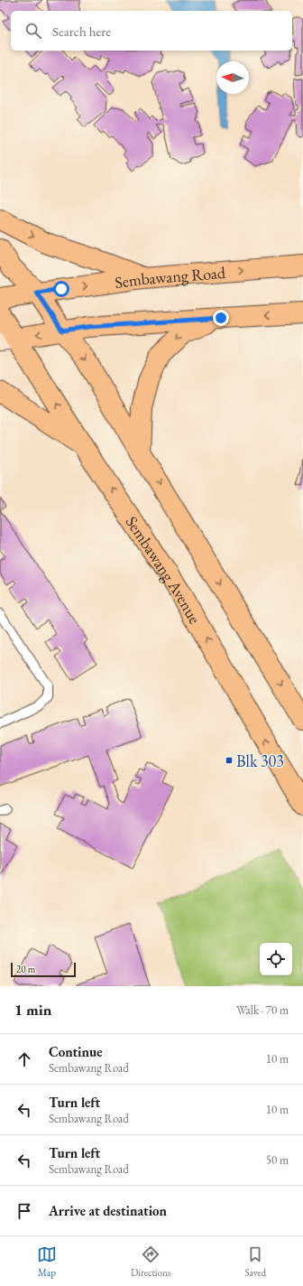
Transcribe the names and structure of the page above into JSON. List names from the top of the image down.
{
  "streets": {
    "main road": ["Sembawang Road", "Sembawang Avenue"]
  },
  "places": {
    "transit": ["Blk 303"]
  },
  "scale_bar": "20 m",
  "north": "left",
  "page": {
    "search": "Search here",
    "scale": "20 m",
    "heading": ["1 min", "Walk · 70 m"],
    "list": [
      ["Continue", "Sembawang Road", "10 m"],
      ["Turn left", "Sembawang Road", "10 m"],
      ["Turn left", "Sembawang Road", "50 m"],
      "Arrive at destination"
    ],
    "nav": ["Map", "Directions", "Saved"]
  }
}
